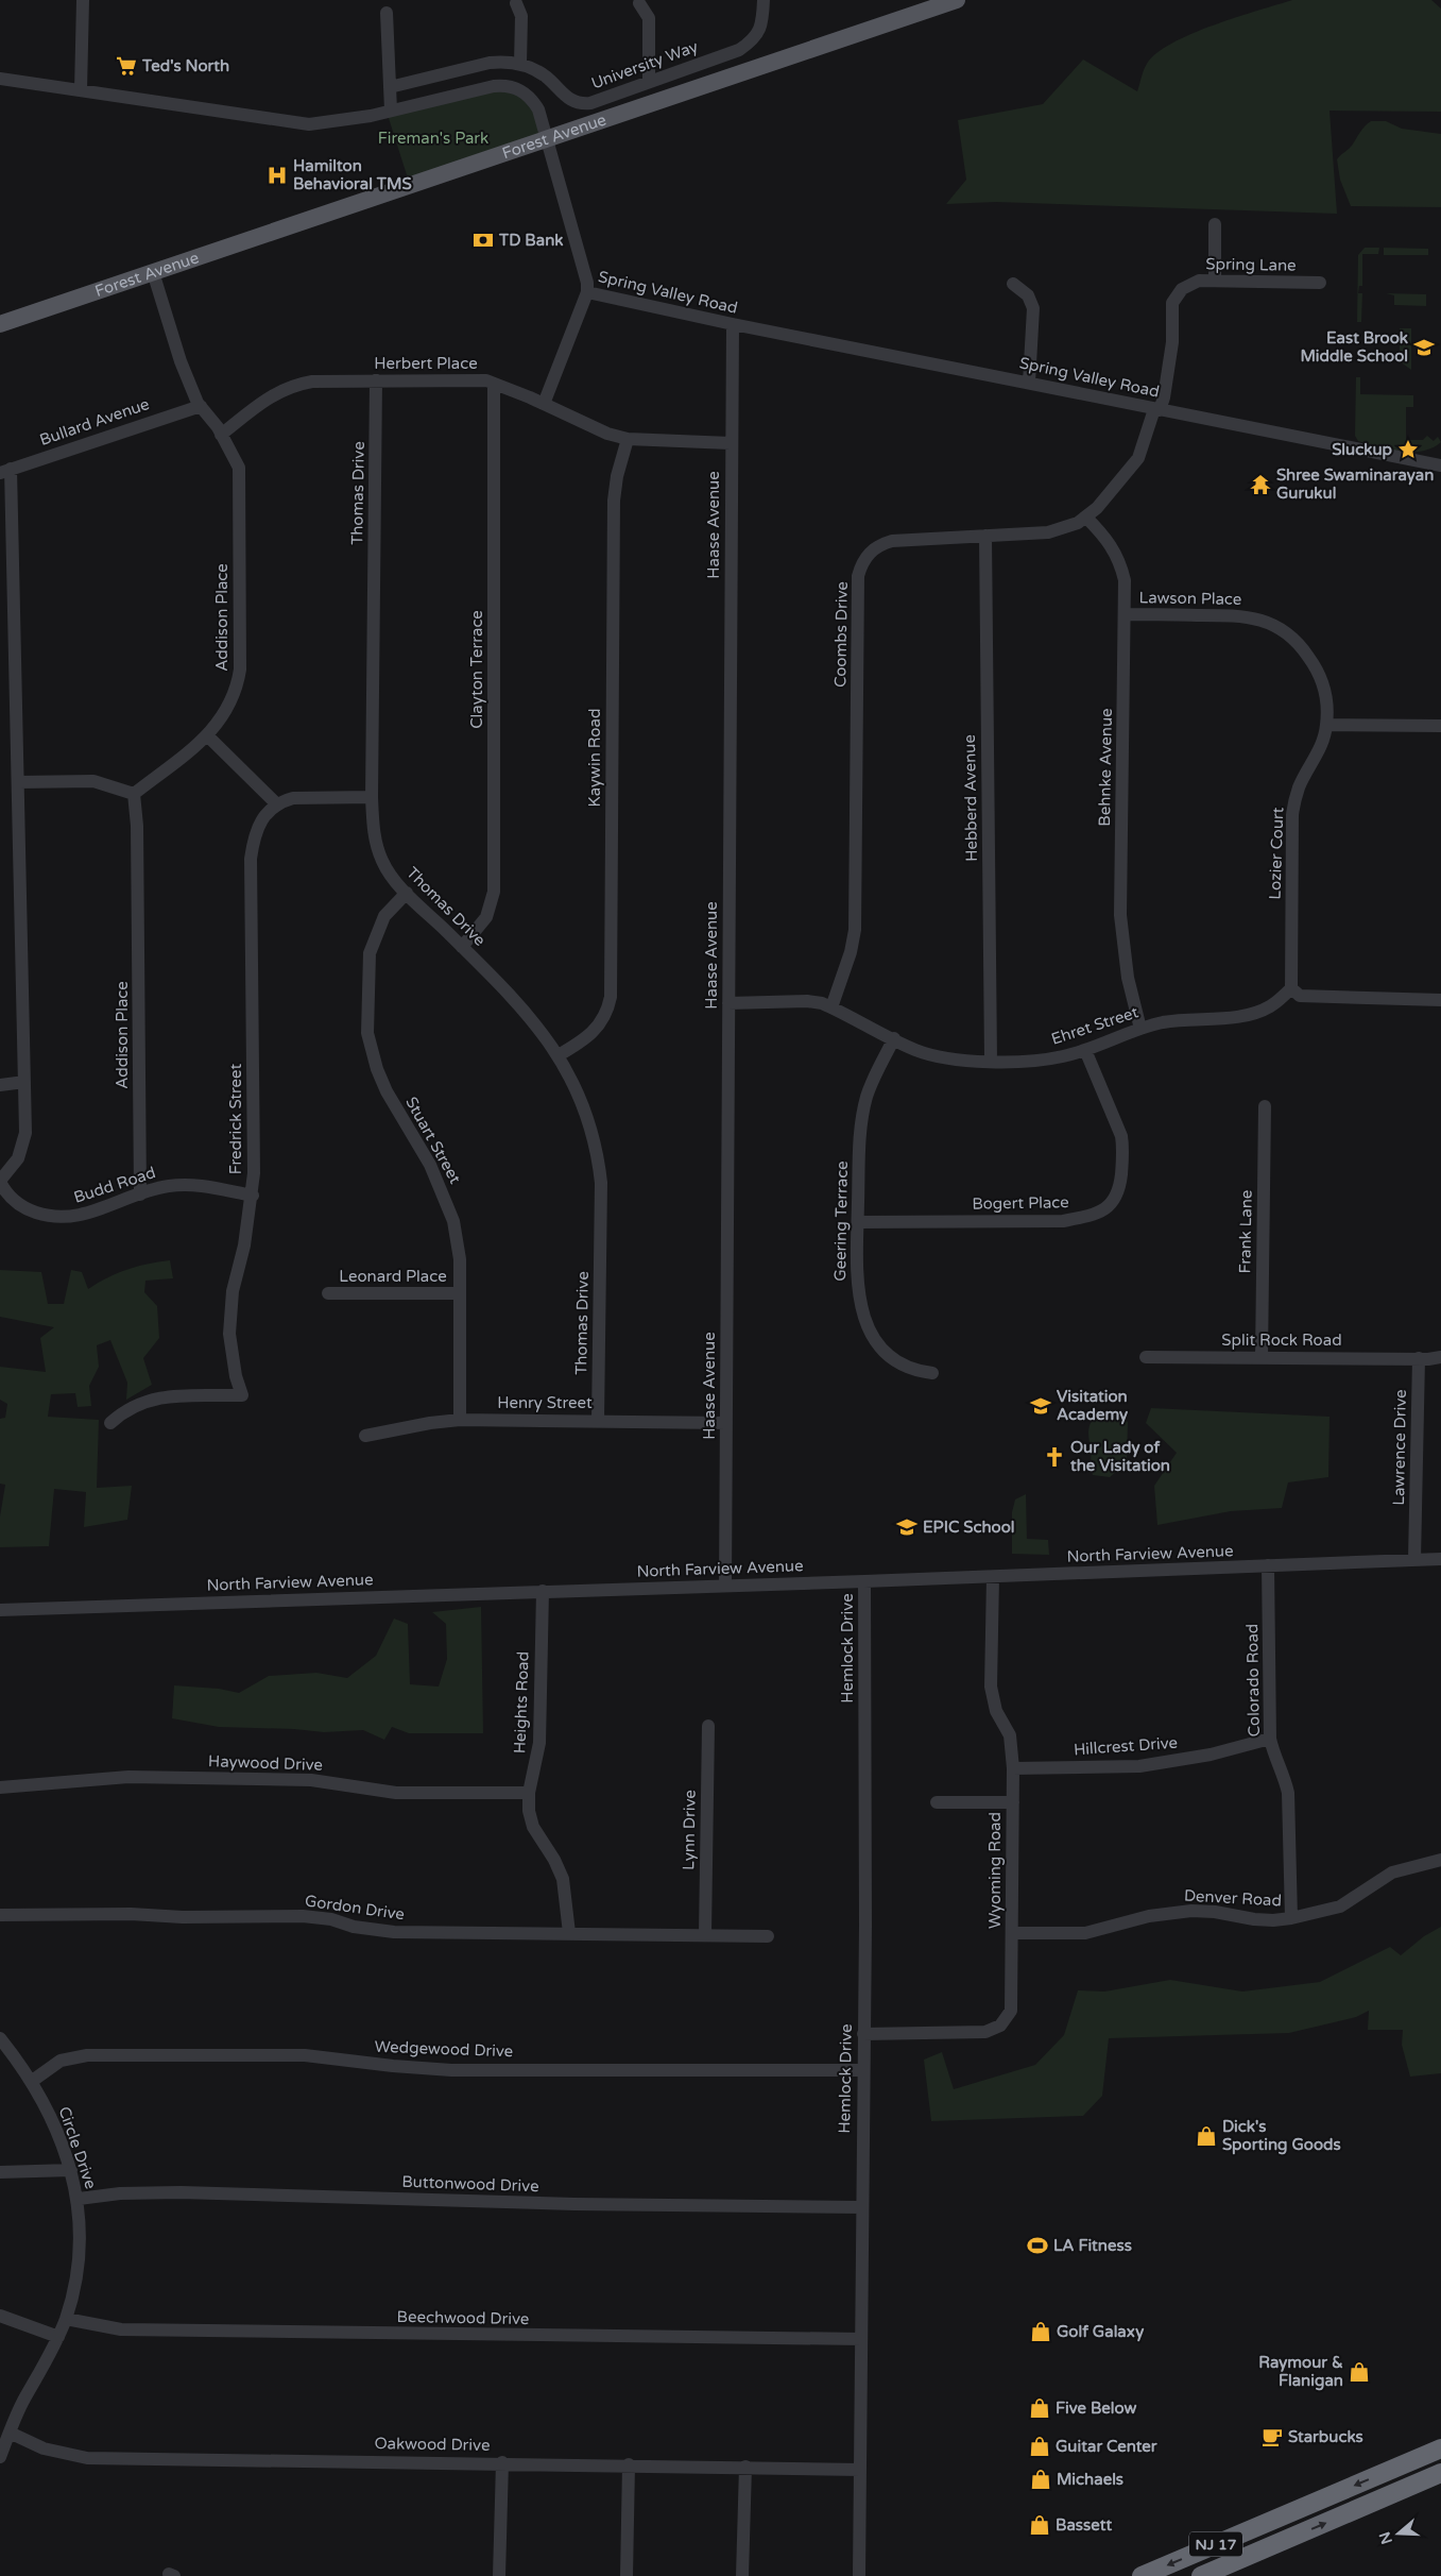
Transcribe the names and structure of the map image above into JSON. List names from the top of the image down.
{
  "streets": {
    "highway": ["NJ 17"],
    "main road": ["Forest Avenue"],
    "street": [
      "University Way",
      "Spring Lane",
      "Spring Valley Road",
      "Herbert Place",
      "Bullard Avenue",
      "Thomas Drive",
      "Haase Avenue",
      "Lawson Place",
      "Addison Place",
      "Coombs Drive",
      "Clayton Terrace",
      "Kaywin Road",
      "Behnke Avenue",
      "Hebberd Avenue",
      "Lozier Court",
      "Ehret Street",
      "Fredrick Street",
      "Stuart Street",
      "Budd Road",
      "Bogert Place",
      "Geering Terrace",
      "Frank Lane",
      "Leonard Place",
      "Split Rock Road",
      "Henry Street",
      "Lawrence Drive",
      "North Farview Avenue",
      "Hemlock Drive",
      "Colorado Road",
      "Heights Road",
      "Hillcrest Drive",
      "Haywood Drive",
      "Lynn Drive",
      "Wyoming Road",
      "Denver Road",
      "Gordon Drive",
      "Wedgewood Drive",
      "Circle Drive",
      "Buttonwood Drive",
      "Beechwood Drive",
      "Oakwood Drive"
    ]
  },
  "crossings": [
    ["Forest Avenue", "Spring Valley Road"],
    ["Forest Avenue", "Addison Place"],
    ["Spring Lane", "Spring Valley Road"],
    ["Spring Lane", "Coombs Drive"],
    ["Spring Valley Road", "Haase Avenue"],
    ["Spring Valley Road", "Coombs Drive"],
    ["Herbert Place", "Thomas Drive"],
    ["Herbert Place", "Haase Avenue"],
    ["Herbert Place", "Addison Place"],
    ["Herbert Place", "Clayton Terrace"],
    ["Herbert Place", "Kaywin Road"],
    ["Bullard Avenue", "Addison Place"],
    ["Thomas Drive", "Clayton Terrace"],
    ["Thomas Drive", "Kaywin Road"],
    ["Thomas Drive", "Stuart Street"],
    ["Thomas Drive", "Henry Street"],
    ["Haase Avenue", "Ehret Street"],
    ["Haase Avenue", "Henry Street"],
    ["Haase Avenue", "North Farview Avenue"],
    ["Lawson Place", "Behnke Avenue"],
    ["Lawson Place", "Lozier Court"],
    ["Addison Place", "Budd Road"],
    ["Coombs Drive", "Behnke Avenue"],
    ["Coombs Drive", "Hebberd Avenue"],
    ["Coombs Drive", "Ehret Street"],
    ["Behnke Avenue", "Ehret Street"],
    ["Hebberd Avenue", "Ehret Street"],
    ["Lozier Court", "Ehret Street"],
    ["Ehret Street", "Bogert Place"],
    ["Ehret Street", "Geering Terrace"],
    ["Fredrick Street", "Budd Road"],
    ["Stuart Street", "Leonard Place"],
    ["Stuart Street", "Henry Street"],
    ["Bogert Place", "Geering Terrace"],
    ["Frank Lane", "Split Rock Road"],
    ["Split Rock Road", "Lawrence Drive"],
    ["Lawrence Drive", "North Farview Avenue"],
    ["North Farview Avenue", "Hemlock Drive"],
    ["North Farview Avenue", "Colorado Road"],
    ["North Farview Avenue", "Heights Road"],
    ["North Farview Avenue", "Wyoming Road"],
    ["Hemlock Drive", "Wyoming Road"],
    ["Hemlock Drive", "Wedgewood Drive"],
    ["Hemlock Drive", "Buttonwood Drive"],
    ["Hemlock Drive", "Beechwood Drive"],
    ["Hemlock Drive", "Oakwood Drive"],
    ["Colorado Road", "Hillcrest Drive"],
    ["Colorado Road", "Denver Road"],
    ["Heights Road", "Haywood Drive"],
    ["Heights Road", "Gordon Drive"],
    ["Hillcrest Drive", "Wyoming Road"],
    ["Lynn Drive", "Gordon Drive"],
    ["Wyoming Road", "Denver Road"],
    ["Wedgewood Drive", "Circle Drive"],
    ["Circle Drive", "Buttonwood Drive"],
    ["Circle Drive", "Beechwood Drive"],
    ["Circle Drive", "Oakwood Drive"]
  ],
  "parks": ["Fireman's Park"],
  "places": {
    "supermarket": ["Ted's North"],
    "hospital": ["Hamilton Behavioral TMS"],
    "bank": ["TD Bank"],
    "school or university": ["East Brook Middle School", "Visitation Academy", "EPIC School"],
    "place": ["Sluckup"],
    "temple": ["Shree Swaminarayan Gurukul"],
    "church": ["Our Lady of the Visitation"],
    "shop": [
      "Dick's Sporting Goods",
      "Golf Galaxy",
      "Raymour & Flanigan",
      "Five Below",
      "Guitar Center",
      "Michaels",
      "Bassett"
    ],
    "sports": ["LA Fitness"],
    "cafe": ["Starbucks"]
  },
  "north": "left"
}
